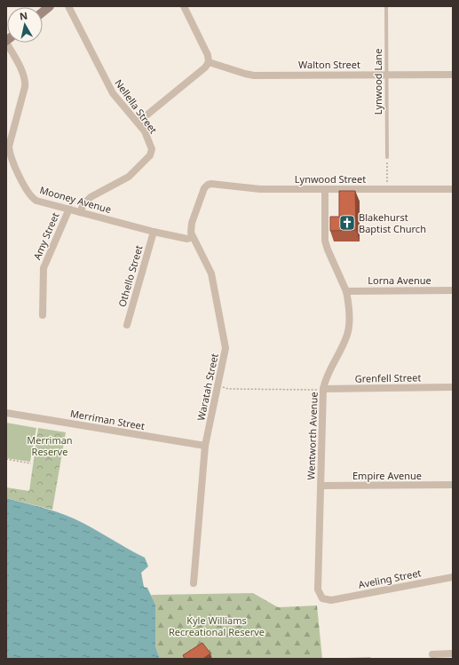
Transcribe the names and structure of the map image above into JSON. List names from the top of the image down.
{
  "streets": {
    "street": [
      "Walton Street",
      "Nellella Street",
      "Lynwood Street",
      "Mooney Avenue",
      "Amy Street",
      "Othello Street",
      "Lorna Avenue",
      "Grenfell Street",
      "Waratah Street",
      "Merriman Street",
      "Wentworth Avenue",
      "Empire Avenue",
      "Aveling Street"
    ],
    "lane": ["Lynwood Lane"]
  },
  "crossings": [
    ["Walton Street", "Lynwood Lane"],
    ["Nellella Street", "Mooney Avenue"],
    ["Lynwood Street", "Mooney Avenue"],
    ["Lynwood Street", "Waratah Street"],
    ["Lynwood Street", "Wentworth Avenue"],
    ["Mooney Avenue", "Amy Street"],
    ["Mooney Avenue", "Othello Street"],
    ["Mooney Avenue", "Waratah Street"],
    ["Lorna Avenue", "Wentworth Avenue"],
    ["Grenfell Street", "Wentworth Avenue"],
    ["Waratah Street", "Merriman Street"],
    ["Wentworth Avenue", "Empire Avenue"],
    ["Wentworth Avenue", "Aveling Street"]
  ],
  "parks": ["Merriman Reserve", "Kyle Williams Recreational Reserve"],
  "places": {
    "church": ["Blakehurst Baptist Church"]
  },
  "north": "top"
}
